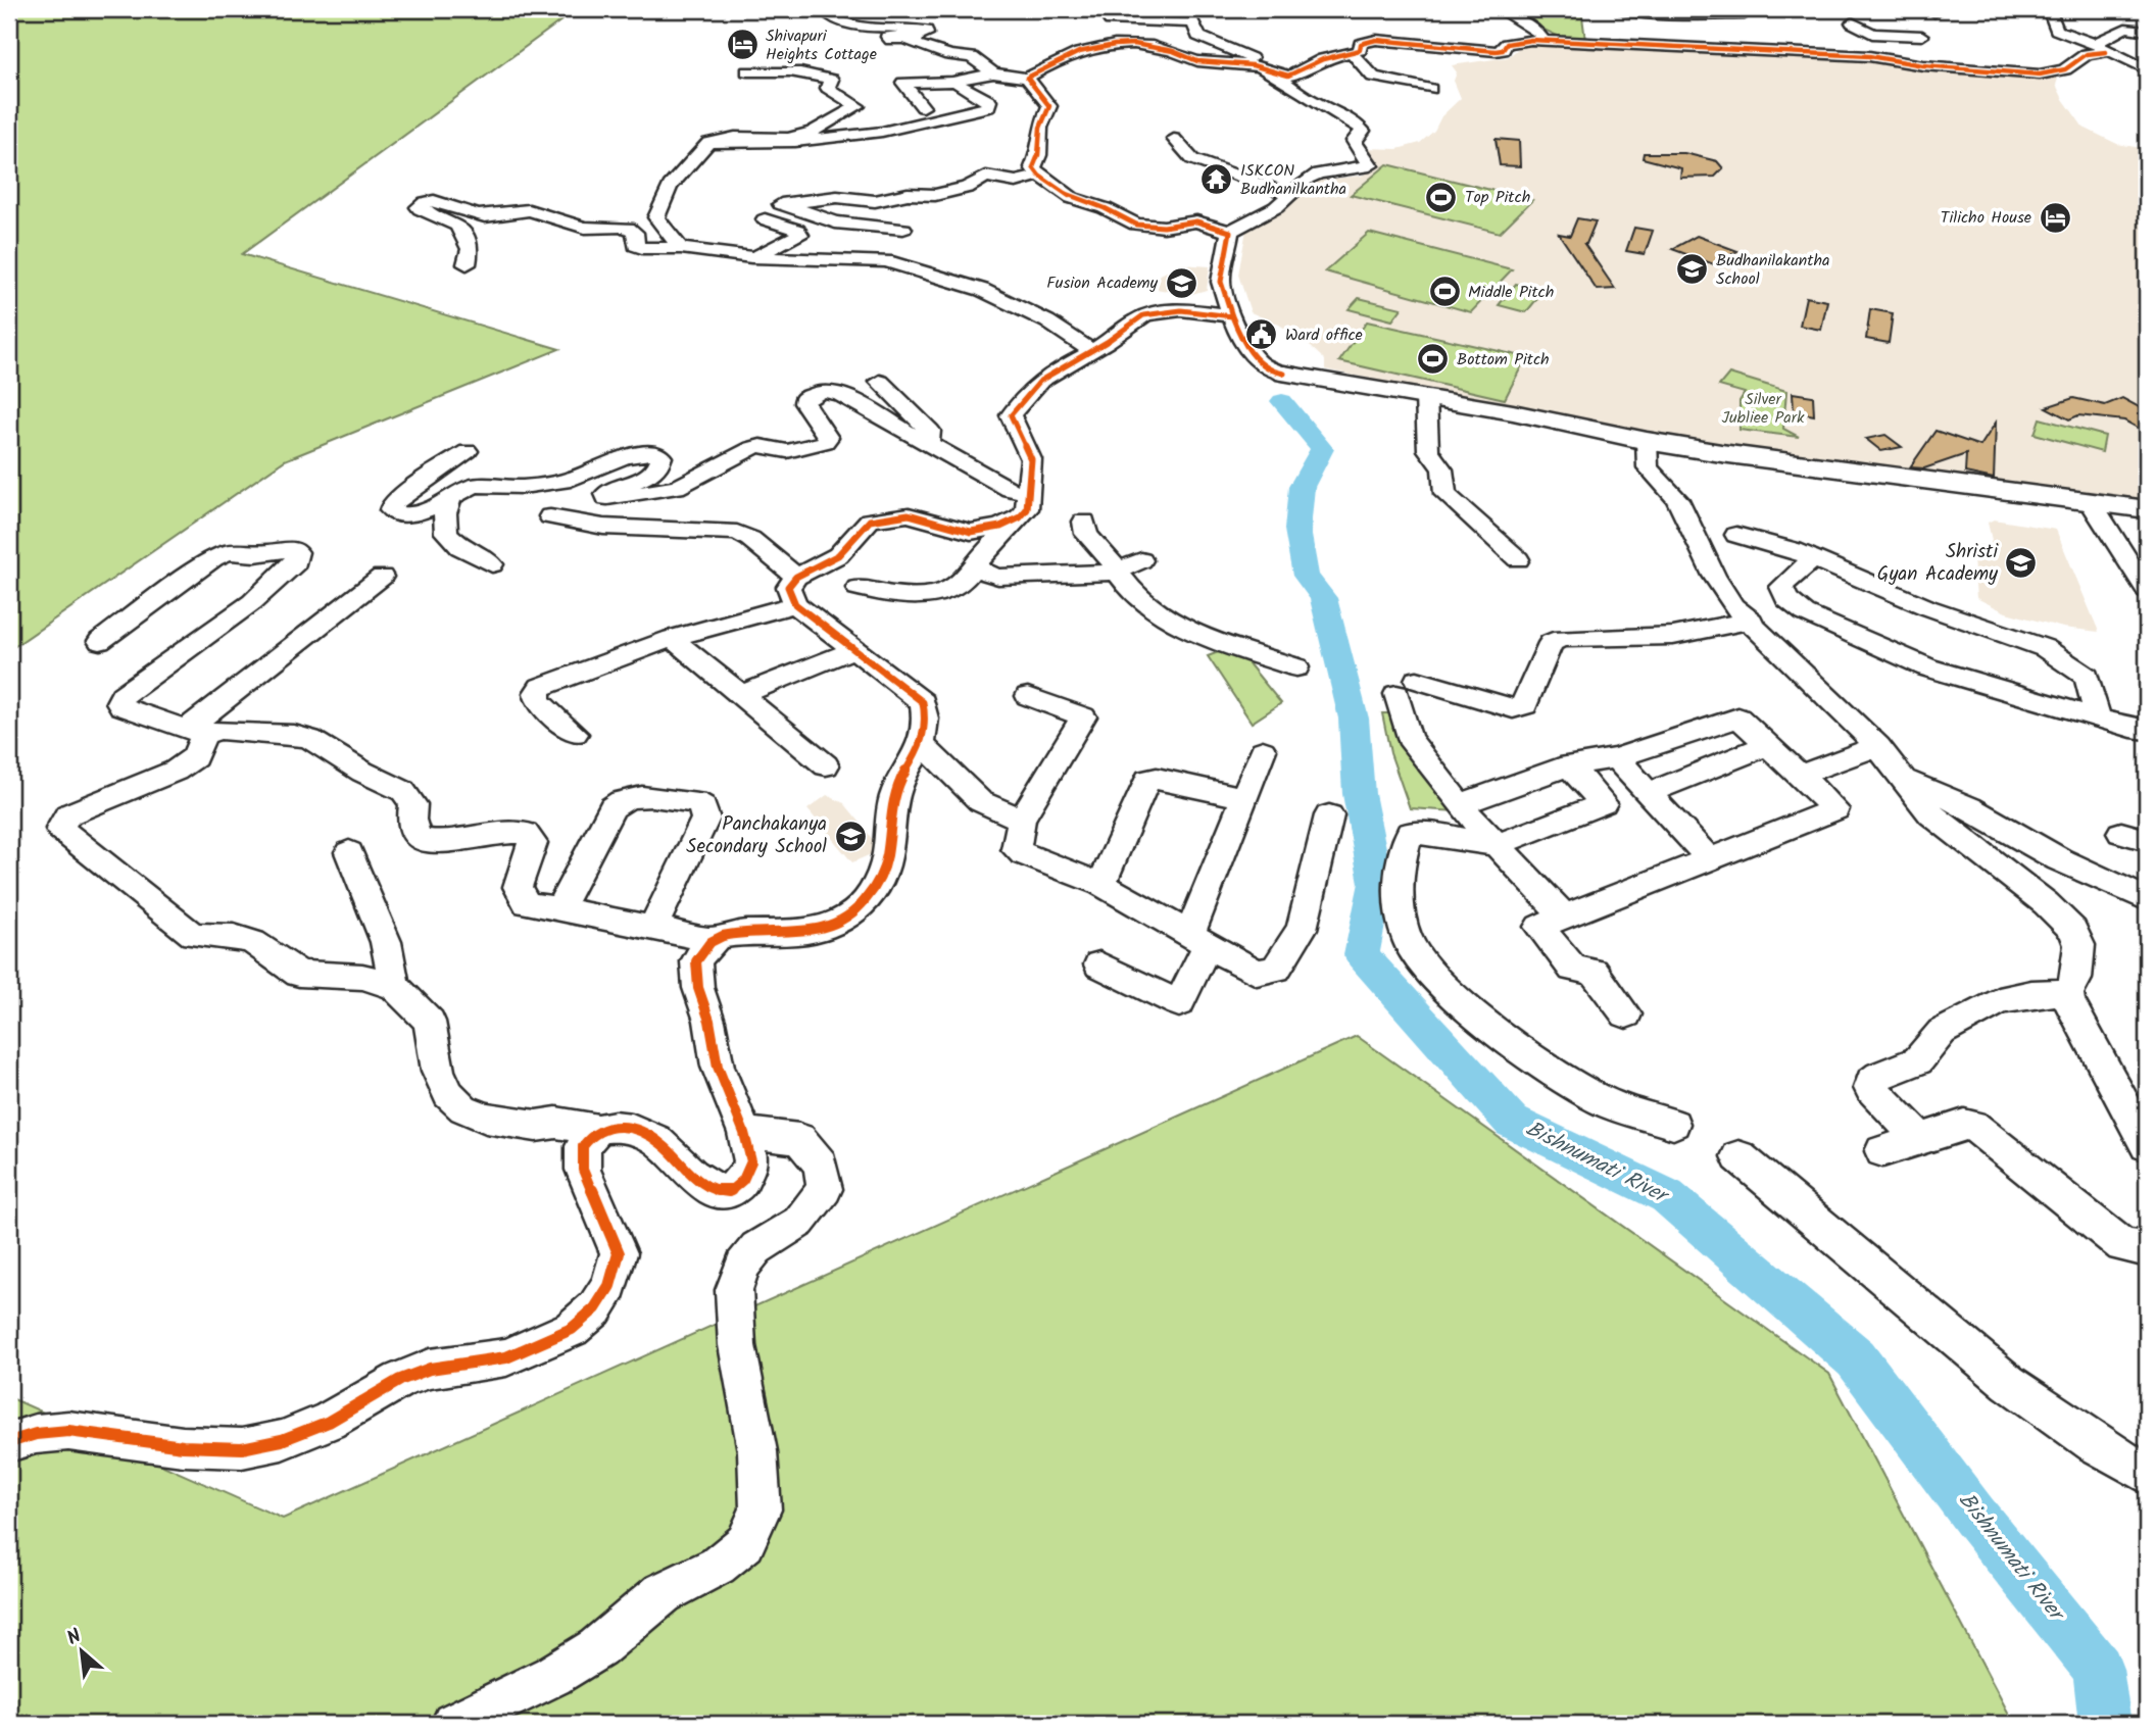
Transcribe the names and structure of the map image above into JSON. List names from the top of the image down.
{
  "water": ["Bishnumati River"],
  "parks": ["Silver Jubliee Park"],
  "places": {
    "hotel": ["Shivapuri Heights Cottage", "Tilicho House"],
    "temple": ["ISKCON Budhanilkantha"],
    "sports": ["Top Pitch", "Middle Pitch", "Bottom Pitch"],
    "school or university": [
      "Budhanilakantha School",
      "Fusion Academy",
      "Shristi Gyan Academy",
      "Panchakanya Secondary School"
    ],
    "public building": ["Ward office"]
  },
  "north": "top left"
}
